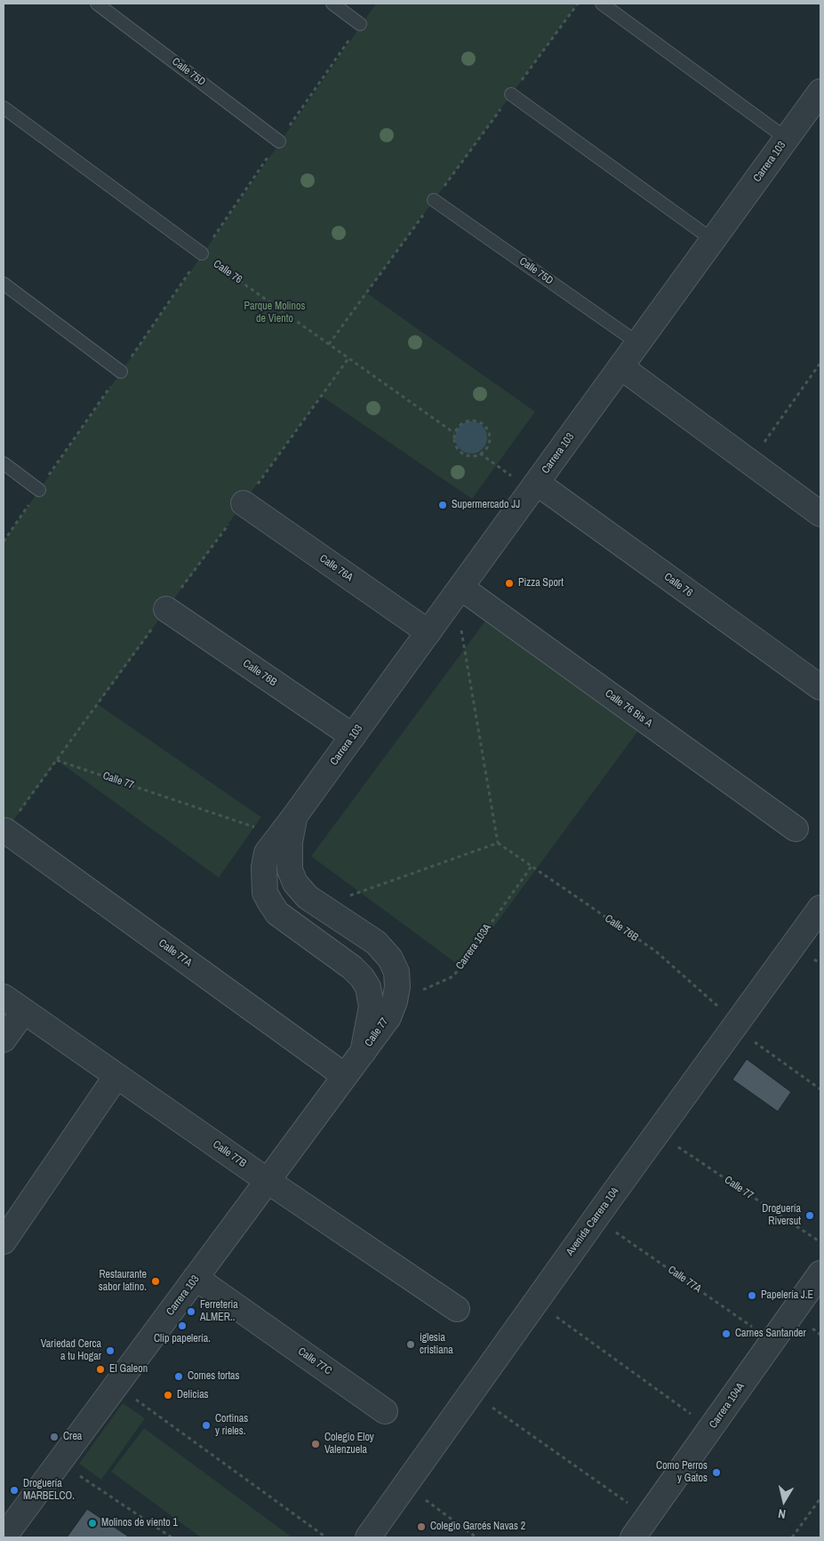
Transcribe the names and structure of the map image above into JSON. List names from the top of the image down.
{
  "streets": {
    "street": [
      "Carrera 103",
      "Calle 76",
      "Calle 76A",
      "Calle 76B",
      "Calle 76 Bis A",
      "Calle 77",
      "Calle 77A",
      "Calle 77B",
      "Avenida Carrera 104",
      "Calle 77C",
      "Carrera 104A"
    ],
    "lane": ["Calle 75D"],
    "path": ["Carrera 103A"]
  },
  "crossings": [
    ["Calle 75D", "Carrera 103"],
    ["Carrera 103", "Calle 76"],
    ["Carrera 103", "Calle 76A"],
    ["Carrera 103", "Calle 76B"],
    ["Carrera 103", "Calle 76 Bis A"],
    ["Carrera 103", "Calle 77"],
    ["Carrera 103", "Calle 77A"],
    ["Carrera 103", "Calle 77B"],
    ["Carrera 103", "Calle 77C"],
    ["Calle 76B", "Carrera 103A"],
    ["Calle 76B", "Avenida Carrera 104"],
    ["Calle 77", "Carrera 103A"],
    ["Calle 77", "Avenida Carrera 104"],
    ["Calle 77A", "Avenida Carrera 104"],
    ["Calle 77A", "Carrera 104A"]
  ],
  "parks": ["Parque Molinos de Viento"],
  "places": [
    "Supermercado JJ",
    "Pizza Sport",
    "Droguería Riversut",
    "Restaurante sabor latino.",
    "Papelería J.E",
    "Ferreteria ALMER..",
    "Clip papelería.",
    "Carnes Santander",
    "iglesia cristiana",
    "Variedad Cerca a tu Hogar",
    "El Galeon",
    "Comes tortas",
    "Delicias",
    "Cortinas y rieles.",
    "Crea",
    "Colegio Eloy Valenzuela",
    "Como Perros y Gatos",
    "Droguería MARBELCO.",
    "Molinos de viento 1",
    "Colegio Garcés Navas 2"
  ],
  "north": "bottom"
}
